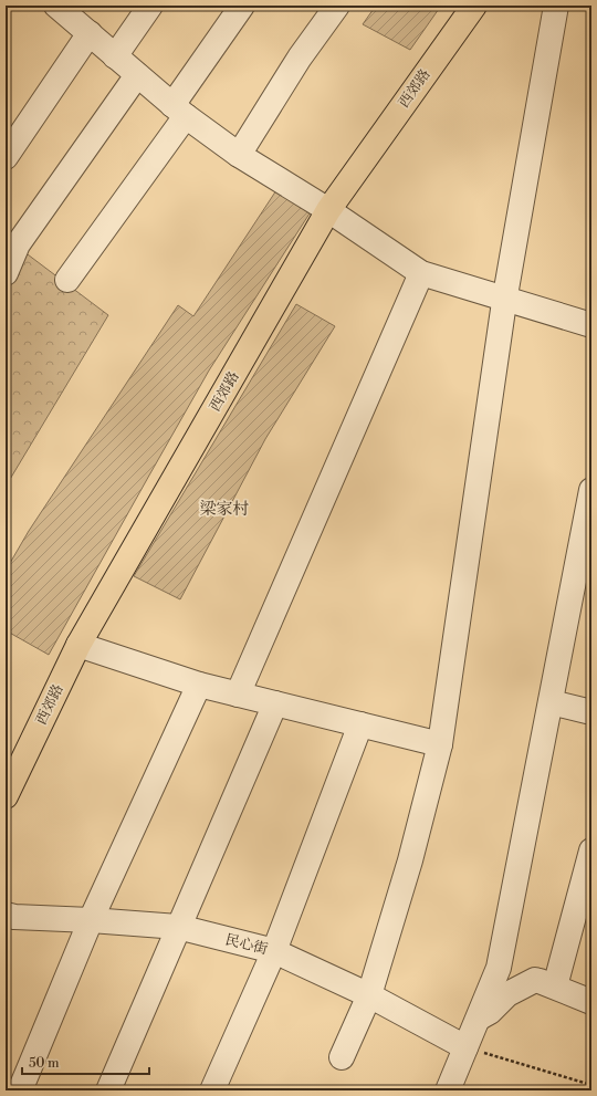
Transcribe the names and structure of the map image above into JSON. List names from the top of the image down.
{
  "streets": {
    "main road": ["西郊路"],
    "street": ["民心街"]
  },
  "districts": ["梁家村"],
  "scale_bar": "50 m"
}
